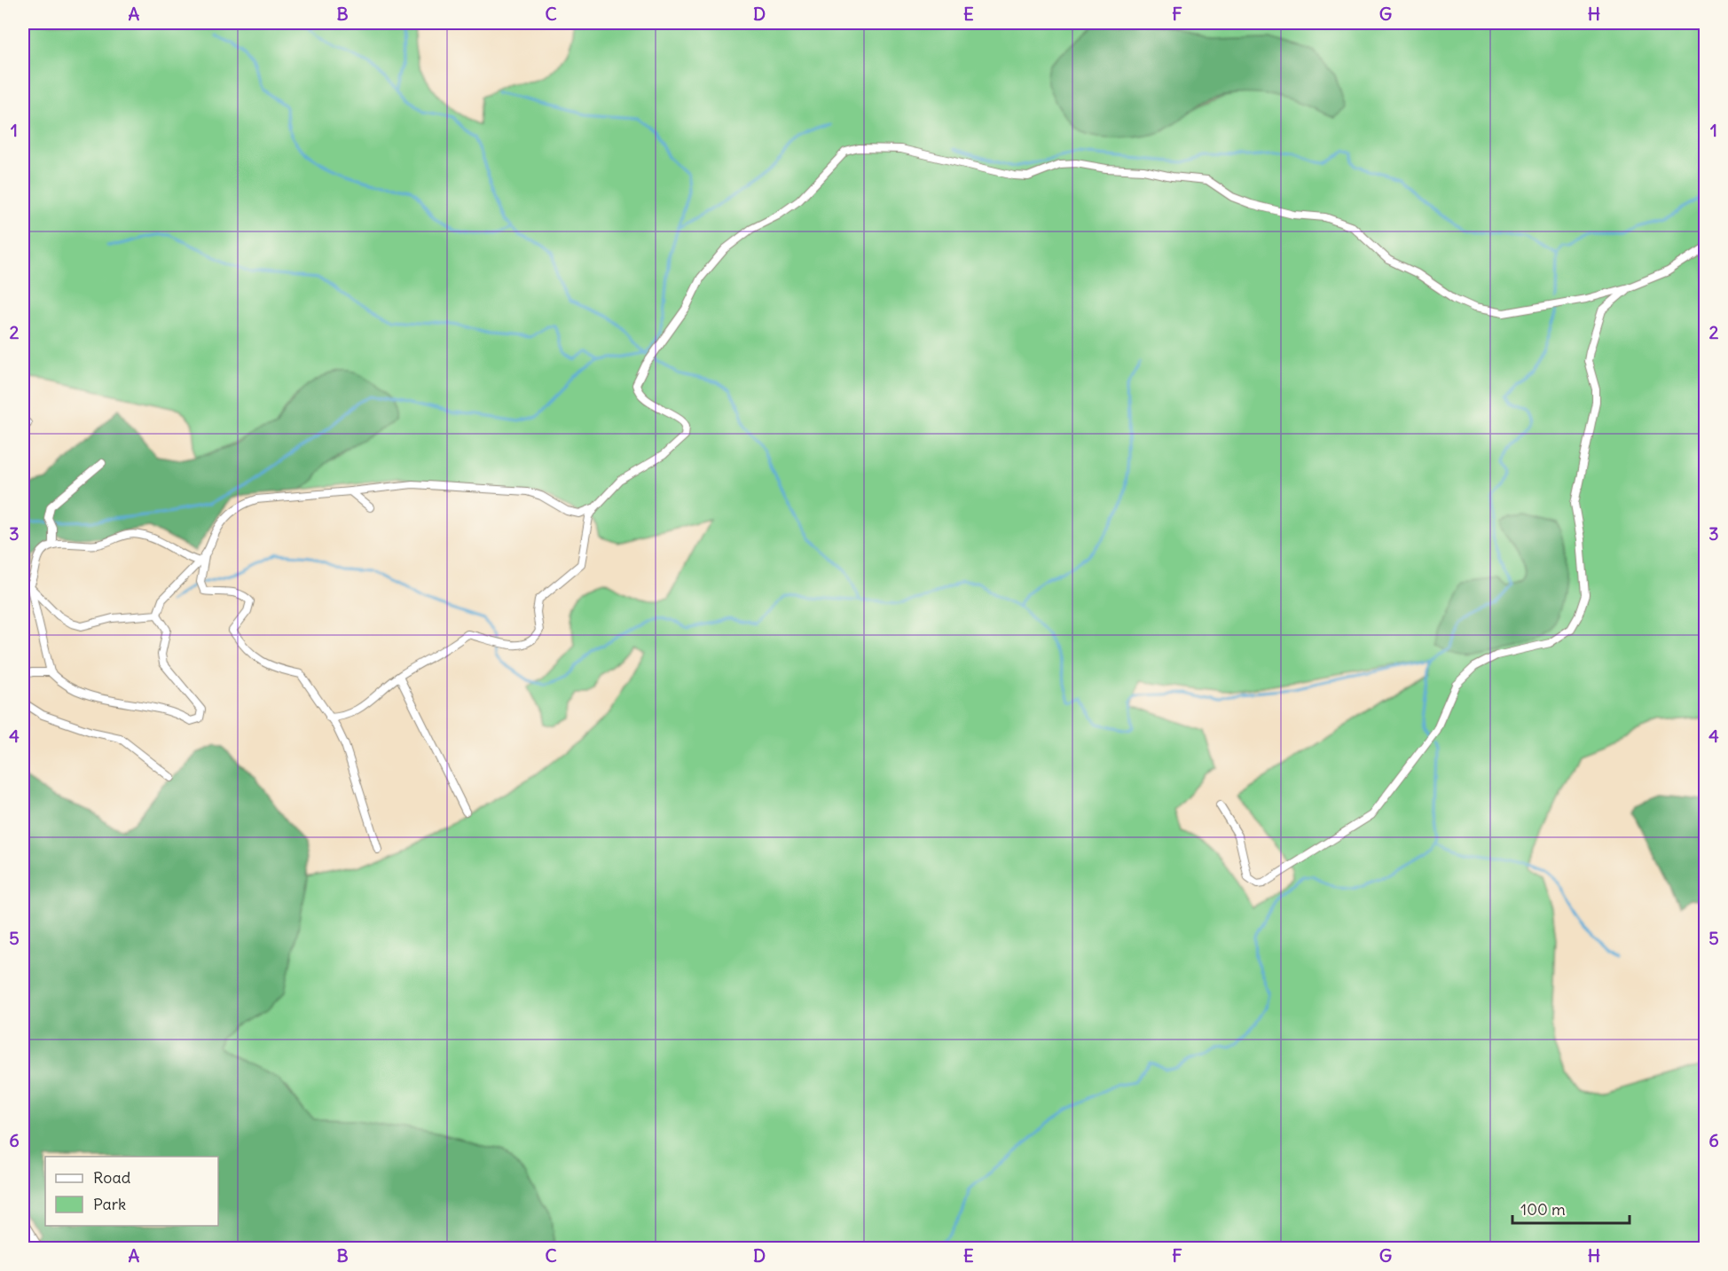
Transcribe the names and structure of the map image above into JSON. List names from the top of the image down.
{
  "legend": ["Road", "Park"],
  "scale_bar": "100 m",
  "grid": {
    "columns": [
      "A",
      "B",
      "C",
      "D",
      "E",
      "F",
      "G",
      "H"
    ],
    "rows": [
      "1",
      "2",
      "3",
      "4",
      "5",
      "6"
    ]
  }
}
